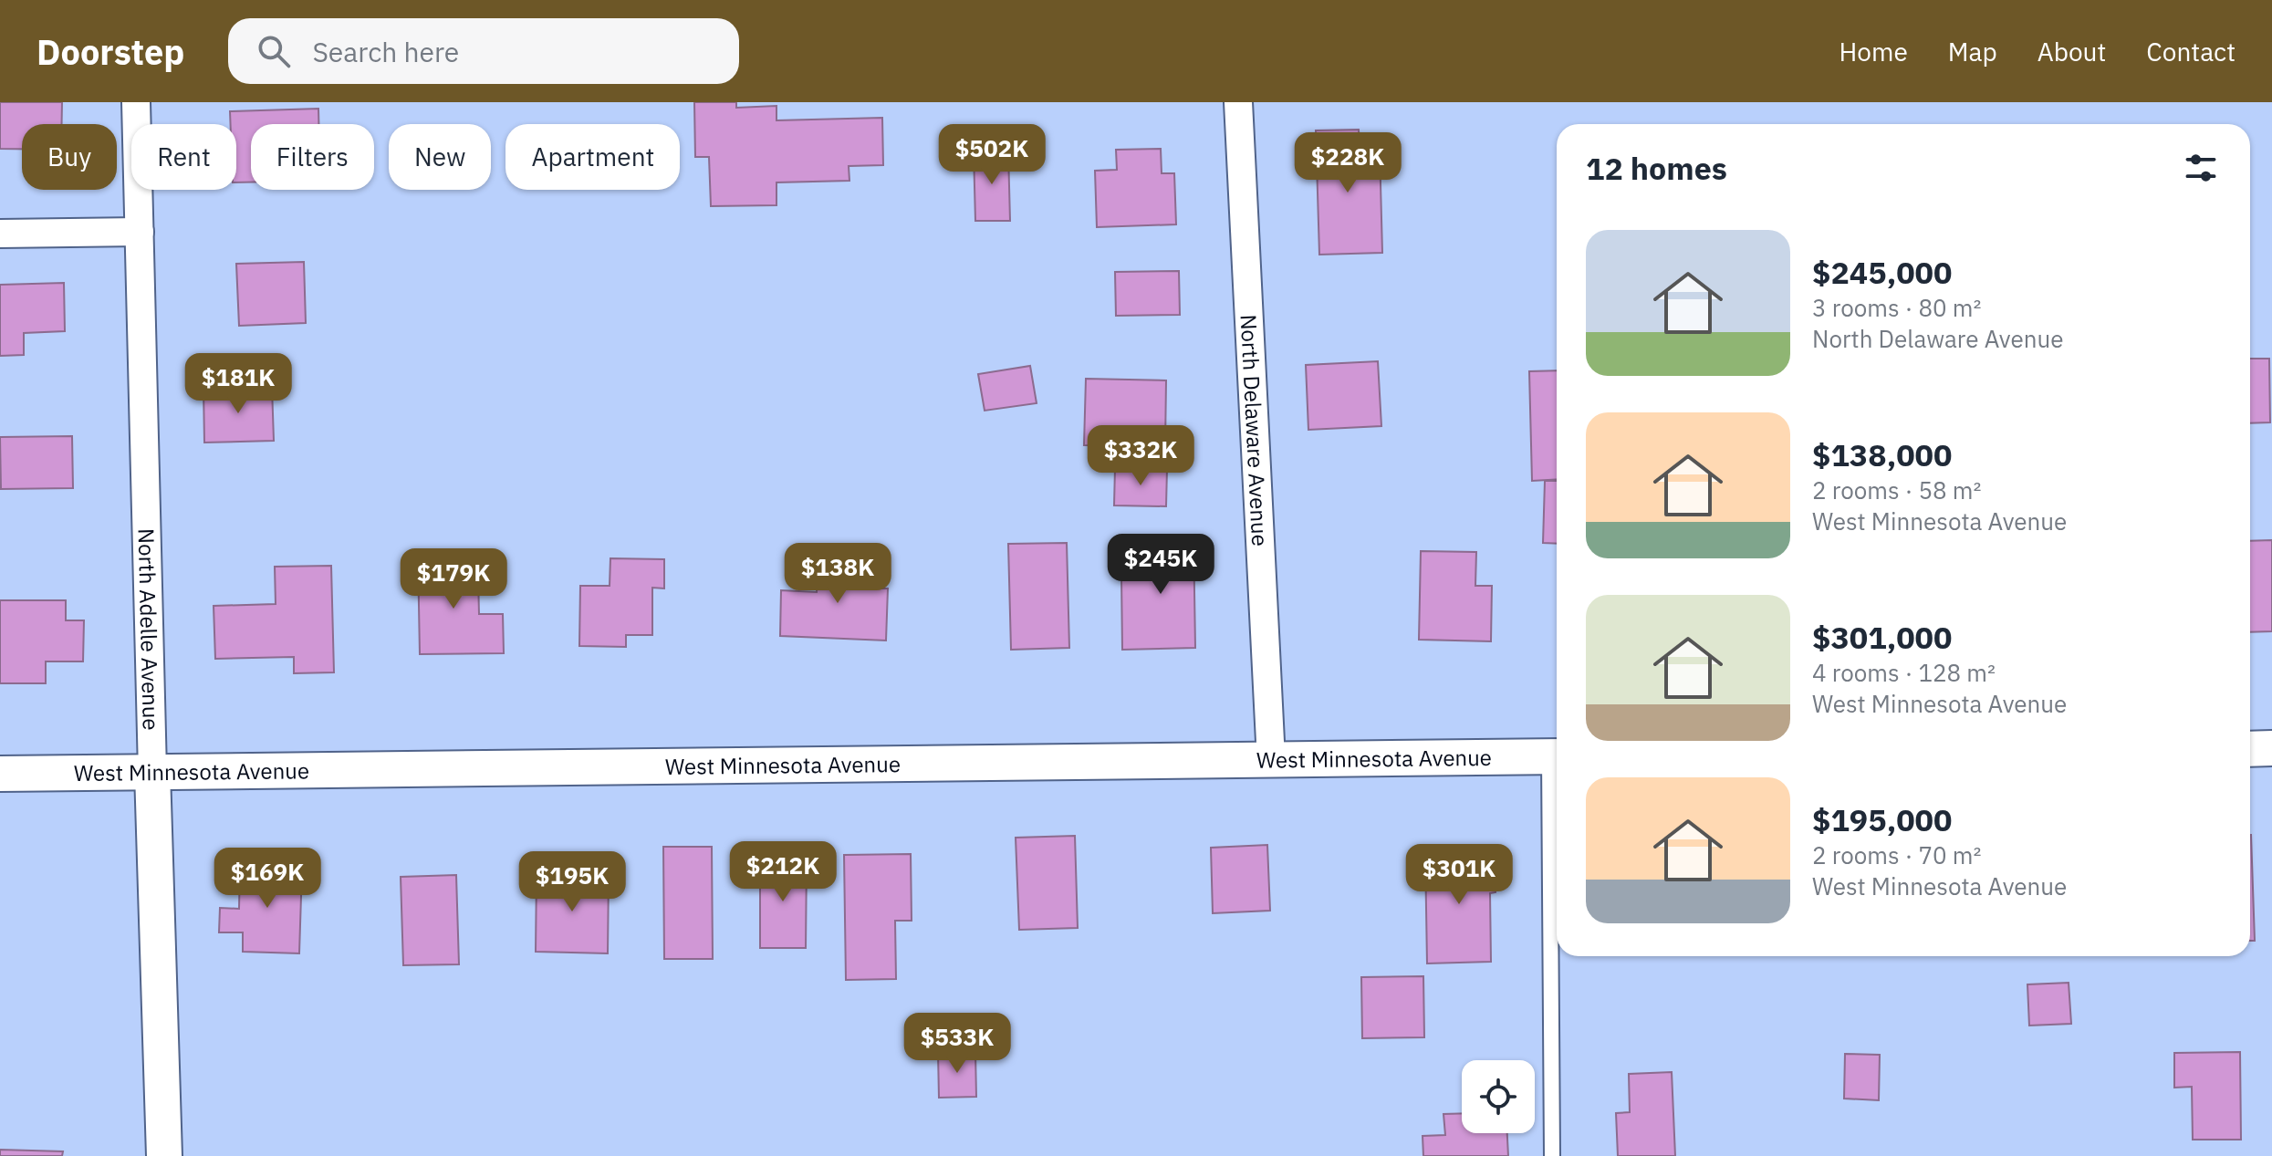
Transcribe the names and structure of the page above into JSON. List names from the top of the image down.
{
  "streets": {
    "street": ["North Delaware Avenue", "North Adelle Avenue", "West Minnesota Avenue"]
  },
  "crossings": [
    ["North Delaware Avenue", "West Minnesota Avenue"],
    ["North Adelle Avenue", "West Minnesota Avenue"]
  ],
  "page": {
    "header": "Doorstep",
    "search": "Search here",
    "nav": [
      "Home",
      "Map",
      "About",
      "Contact"
    ],
    "price": [
      "$502K",
      "$228K",
      "$181K",
      "$332K",
      "$245K",
      "$138K",
      "$179K",
      "$212K",
      "$301K",
      "$169K",
      "$195K",
      "$533K"
    ],
    "chip": [
      "Buy",
      "Rent",
      "Filters",
      "New",
      "Apartment"
    ],
    "heading": "12 homes",
    "list": [
      {
        "name": "$245,000",
        "note": "3 rooms · 80 m² · North Delaware Avenue"
      },
      {
        "name": "$138,000",
        "note": "2 rooms · 58 m² · West Minnesota Avenue"
      },
      {
        "name": "$301,000",
        "note": "4 rooms · 128 m² · West Minnesota Avenue"
      },
      {
        "name": "$195,000",
        "note": "2 rooms · 70 m² · West Minnesota Avenue"
      }
    ]
  }
}
